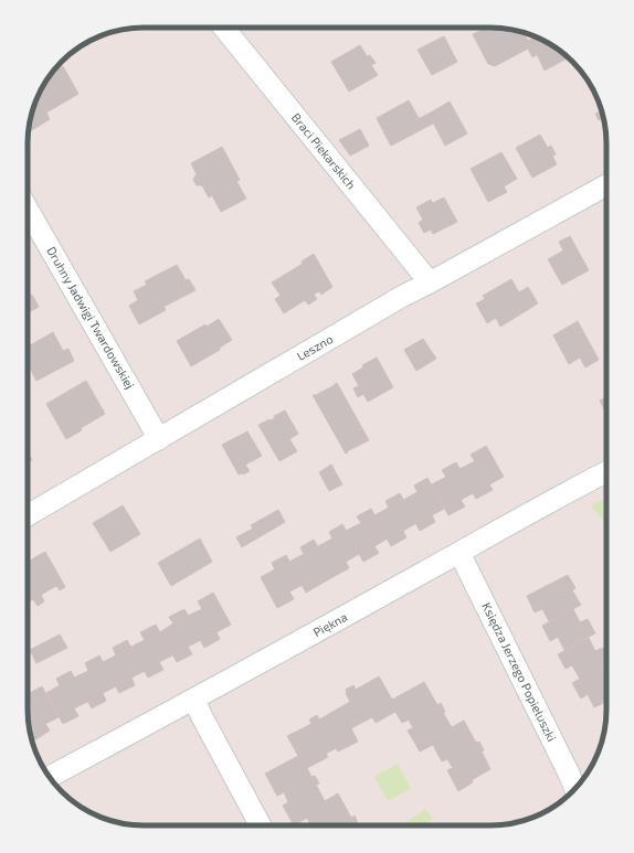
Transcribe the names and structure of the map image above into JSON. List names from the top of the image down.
{
  "streets": {
    "street": [
      "Braci Piekarskich",
      "Druhny Jadwigi Twardowskiej",
      "Leszno",
      "Piękna",
      "Księdza Jerzego Popiełuszki"
    ]
  },
  "crossings": [
    ["Braci Piekarskich", "Leszno"],
    ["Druhny Jadwigi Twardowskiej", "Leszno"],
    ["Piękna", "Księdza Jerzego Popiełuszki"]
  ]
}
